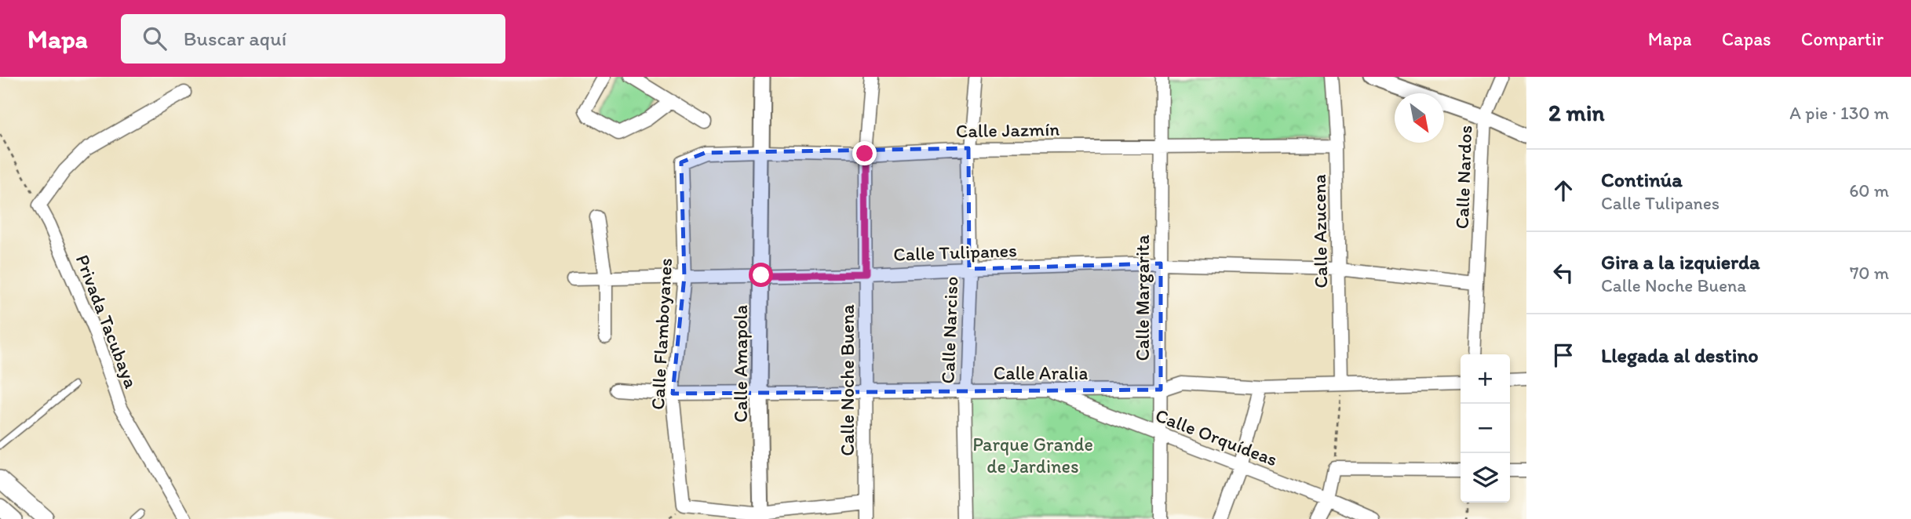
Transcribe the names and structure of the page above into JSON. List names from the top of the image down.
{
  "streets": {
    "street": [
      "Calle Jazmín",
      "Calle Nardos",
      "Calle Azucena",
      "Calle Tulipanes",
      "Calle Margarita",
      "Privada Tacubaya",
      "Calle Narciso",
      "Calle Flamboyanes",
      "Calle Amapola",
      "Calle Aralia",
      "Calle Noche Buena",
      "Calle Orquídeas"
    ]
  },
  "crossings": [
    ["Calle Jazmín", "Calle Azucena"],
    ["Calle Jazmín", "Calle Margarita"],
    ["Calle Jazmín", "Calle Narciso"],
    ["Calle Jazmín", "Calle Flamboyanes"],
    ["Calle Jazmín", "Calle Amapola"],
    ["Calle Jazmín", "Calle Noche Buena"],
    ["Calle Nardos", "Calle Tulipanes"],
    ["Calle Azucena", "Calle Tulipanes"],
    ["Calle Azucena", "Calle Aralia"],
    ["Calle Tulipanes", "Calle Margarita"],
    ["Calle Tulipanes", "Calle Narciso"],
    ["Calle Tulipanes", "Calle Flamboyanes"],
    ["Calle Tulipanes", "Calle Amapola"],
    ["Calle Tulipanes", "Calle Noche Buena"],
    ["Calle Margarita", "Calle Aralia"],
    ["Calle Margarita", "Calle Orquídeas"],
    ["Calle Narciso", "Calle Aralia"],
    ["Calle Flamboyanes", "Calle Amapola"],
    ["Calle Flamboyanes", "Calle Aralia"],
    ["Calle Amapola", "Calle Aralia"],
    ["Calle Aralia", "Calle Noche Buena"],
    ["Calle Aralia", "Calle Orquídeas"]
  ],
  "parks": ["Parque Grande de Jardines"],
  "north": "bottom right",
  "page": {
    "header": "Mapa",
    "search": "Buscar aquí",
    "nav": ["Mapa", "Capas", "Compartir"],
    "heading": ["2 min", "A pie · 130 m"],
    "list": [
      ["Continúa", "Calle Tulipanes", "60 m"],
      ["Gira a la izquierda", "Calle Noche Buena", "70 m"],
      "Llegada al destino"
    ],
    "map_buttons": ["+", "−"]
  }
}
